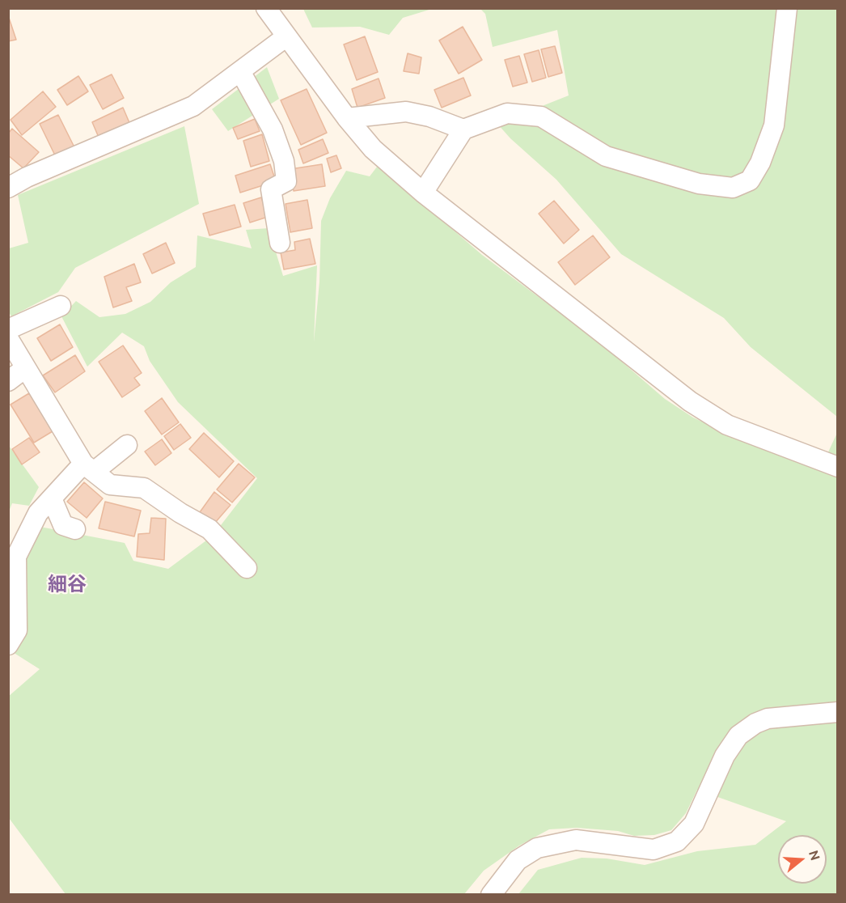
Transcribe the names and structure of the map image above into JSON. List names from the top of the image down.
{
  "districts": ["細谷"],
  "north": "right"
}
